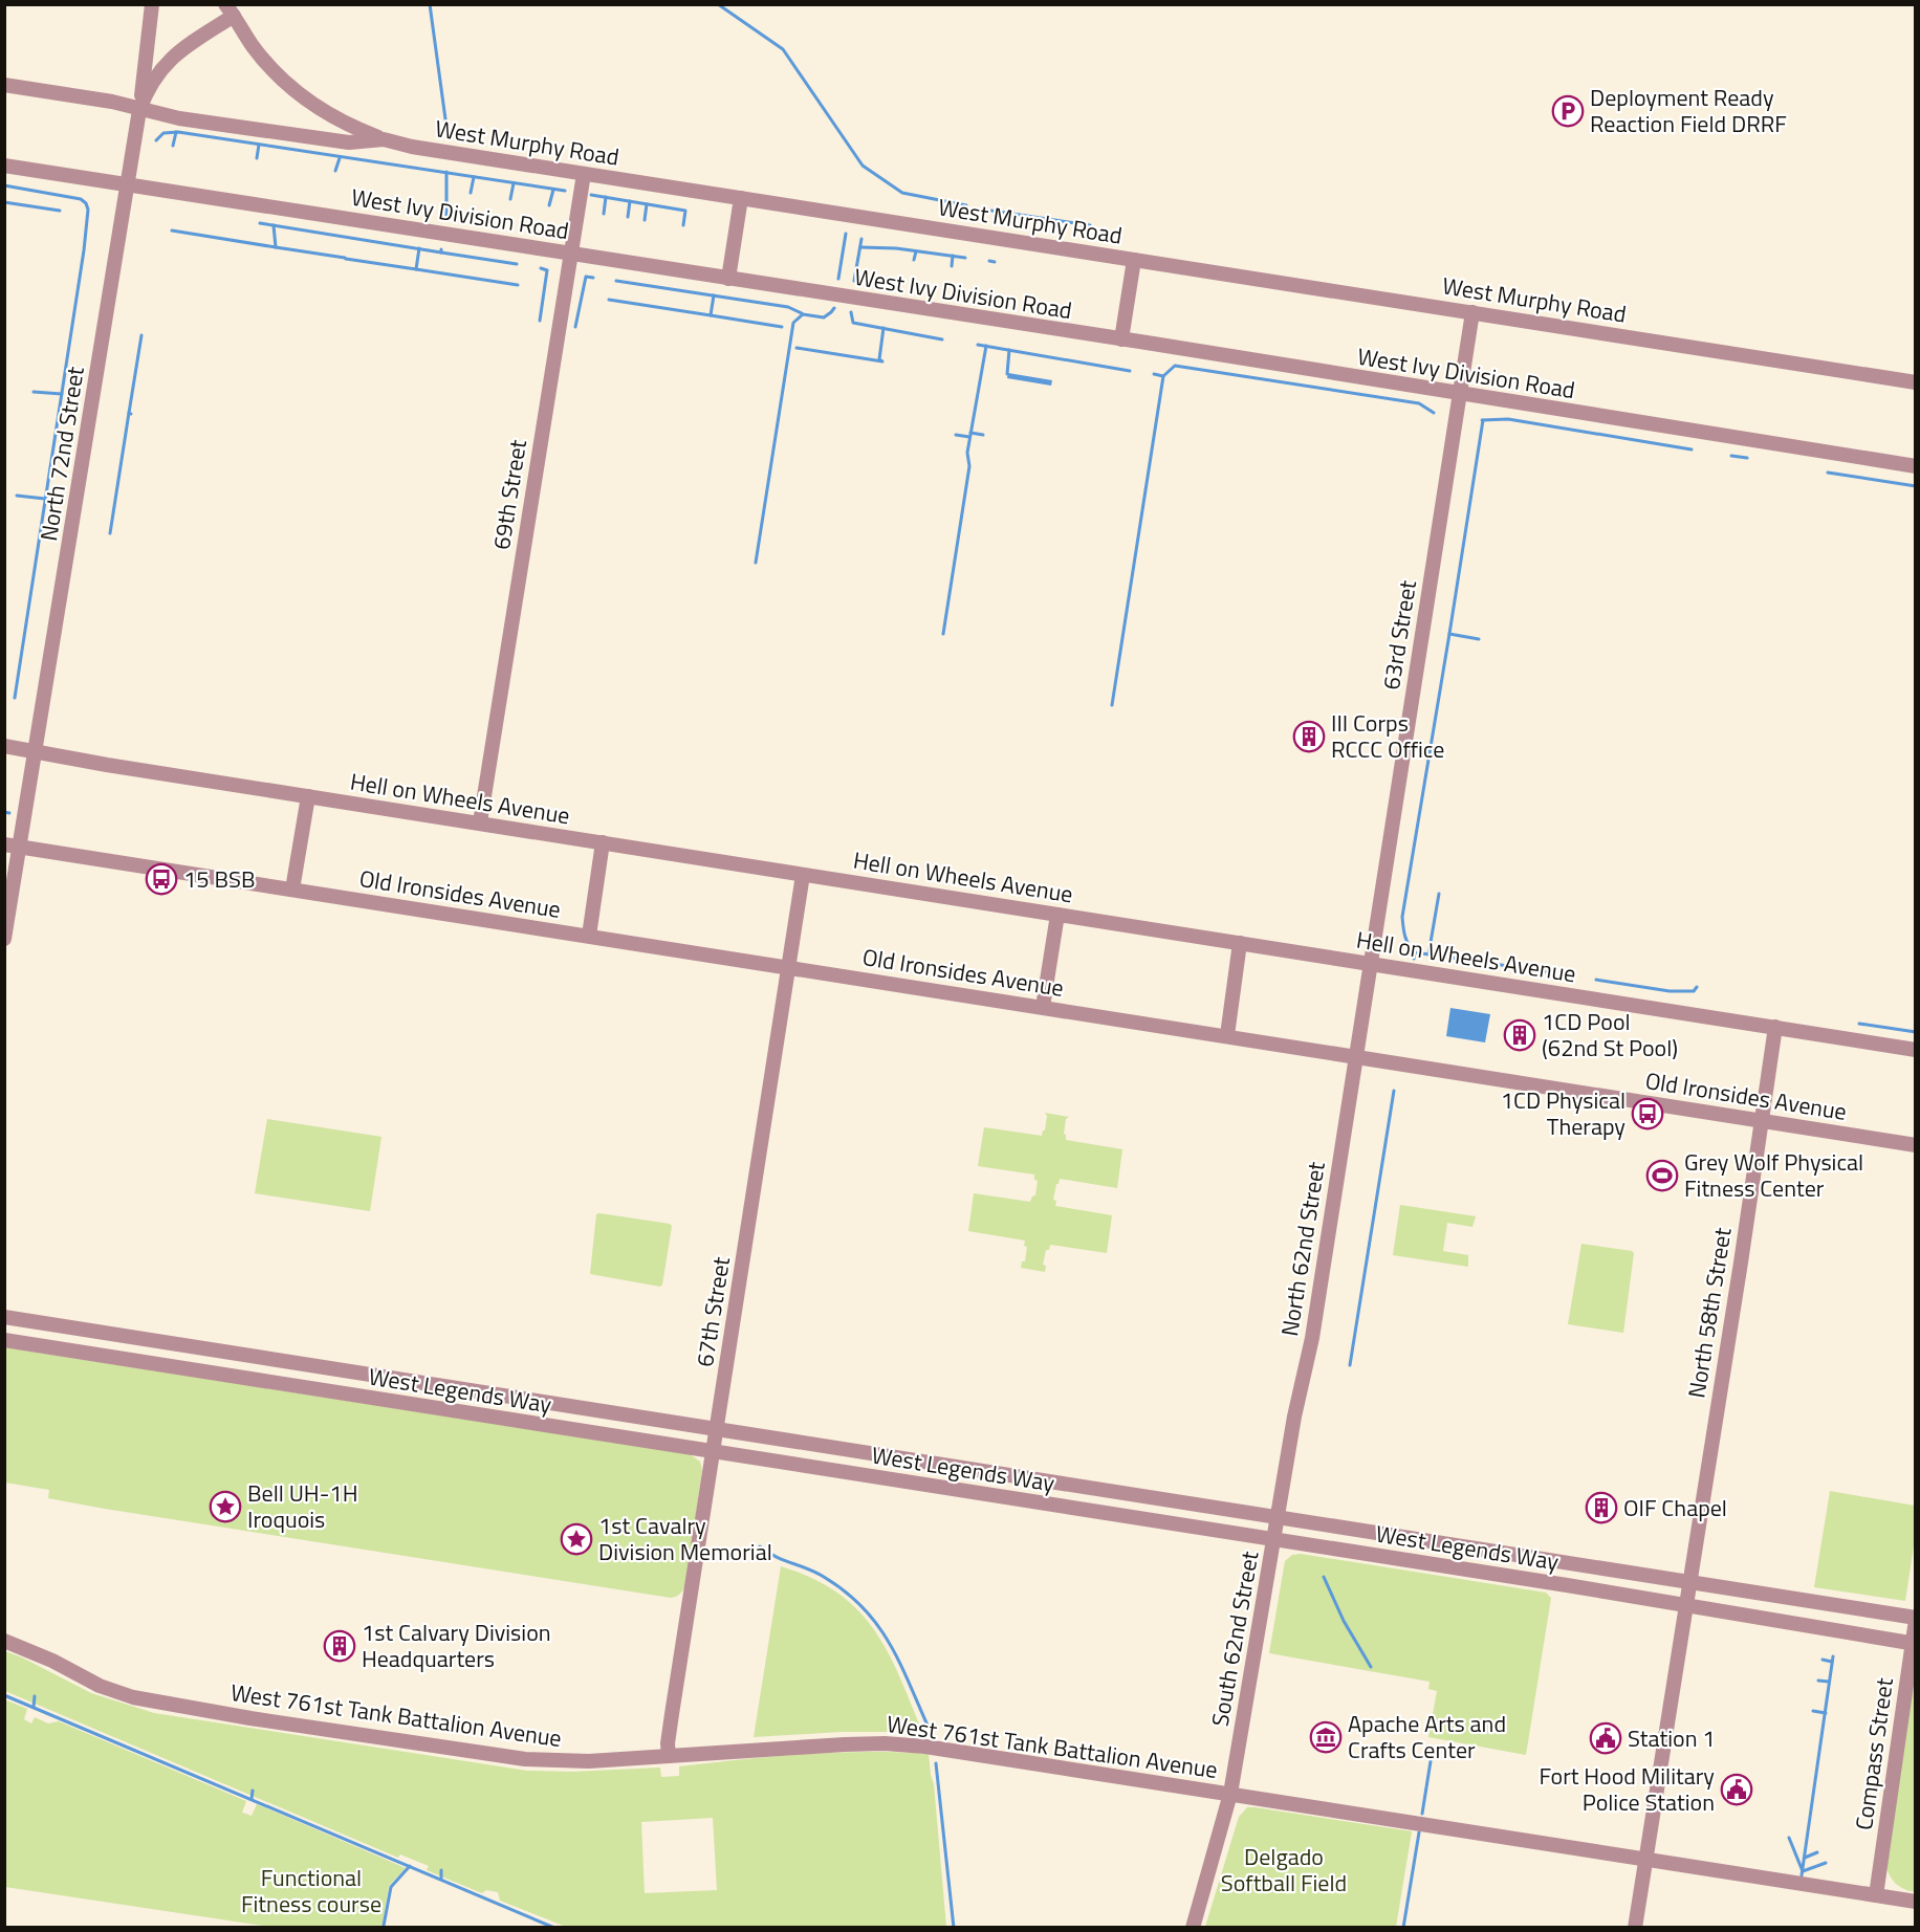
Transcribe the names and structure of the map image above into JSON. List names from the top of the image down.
{
  "streets": {
    "street": [
      "West Murphy Road",
      "West Ivy Division Road",
      "North 72nd Street",
      "69th Street",
      "63rd Street",
      "Hell on Wheels Avenue",
      "Old Ironsides Avenue",
      "North 62nd Street",
      "67th Street",
      "North 58th Street",
      "West Legends Way",
      "South 62nd Street",
      "West 761st Tank Battalion Avenue",
      "Compass Street"
    ]
  },
  "crossings": [
    ["West Murphy Road", "North 72nd Street"],
    ["West Murphy Road", "69th Street"],
    ["West Murphy Road", "63rd Street"],
    ["West Ivy Division Road", "North 72nd Street"],
    ["West Ivy Division Road", "69th Street"],
    ["West Ivy Division Road", "63rd Street"],
    ["North 72nd Street", "Hell on Wheels Avenue"],
    ["North 72nd Street", "Old Ironsides Avenue"],
    ["69th Street", "Hell on Wheels Avenue"],
    ["63rd Street", "Hell on Wheels Avenue"],
    ["63rd Street", "North 62nd Street"],
    ["Hell on Wheels Avenue", "North 62nd Street"],
    ["Hell on Wheels Avenue", "67th Street"],
    ["Hell on Wheels Avenue", "North 58th Street"],
    ["Old Ironsides Avenue", "North 62nd Street"],
    ["Old Ironsides Avenue", "67th Street"],
    ["Old Ironsides Avenue", "North 58th Street"],
    ["North 62nd Street", "West Legends Way"],
    ["North 62nd Street", "South 62nd Street"],
    ["67th Street", "West Legends Way"],
    ["67th Street", "West 761st Tank Battalion Avenue"],
    ["North 58th Street", "West Legends Way"],
    ["North 58th Street", "West 761st Tank Battalion Avenue"],
    ["West Legends Way", "South 62nd Street"],
    ["West Legends Way", "Compass Street"],
    ["South 62nd Street", "West 761st Tank Battalion Avenue"],
    ["West 761st Tank Battalion Avenue", "Compass Street"]
  ],
  "parks": ["Delgado Softball Field", "Functional Fitness course"],
  "places": {
    "parking": ["Deployment Ready Reaction Field DRRF"],
    "building": [
      "III Corps RCCC Office",
      "1CD Pool (62nd St Pool)",
      "OIF Chapel",
      "1st Calvary Division Headquarters"
    ],
    "bus stop": ["15 BSB", "1CD Physical Therapy"],
    "sports": ["Grey Wolf Physical Fitness Center"],
    "place": ["Bell UH-1H Iroquois", "1st Cavalry Division Memorial"],
    "museum": ["Apache Arts and Crafts Center"],
    "public building": ["Station 1", "Fort Hood Military Police Station"]
  }
}
